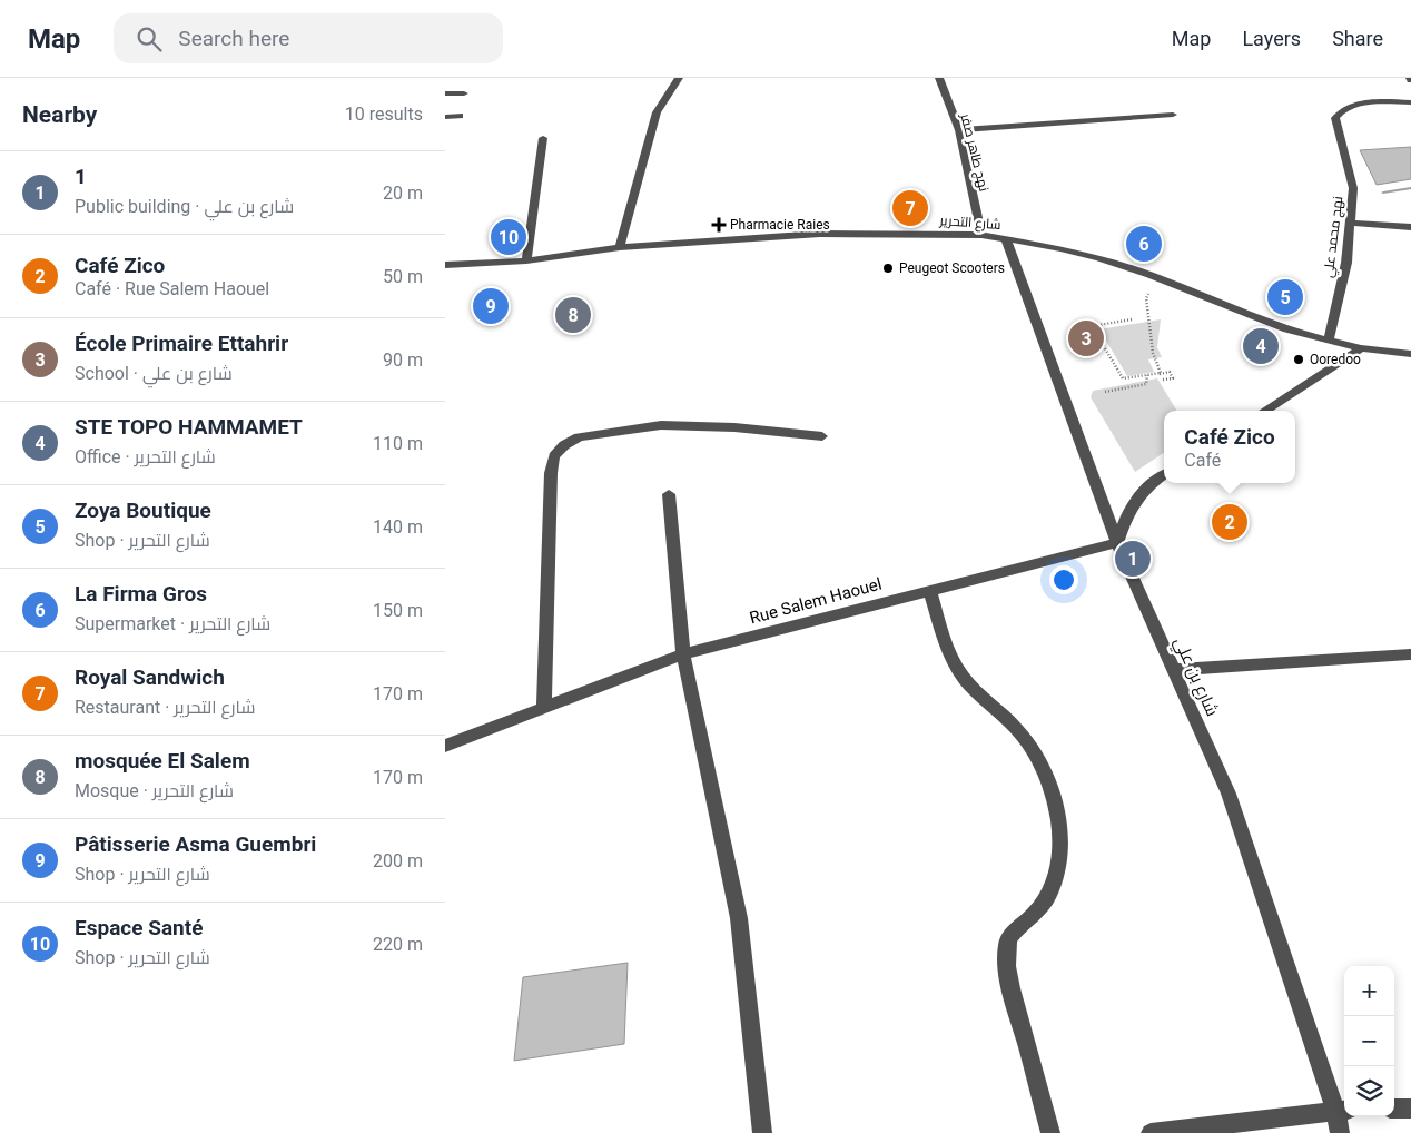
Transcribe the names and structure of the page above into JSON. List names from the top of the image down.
{
  "streets": {
    "street": [
      "نهج طاهر صفر",
      "شارع التحرير",
      "نهج محمد علي",
      "Rue Salem Haouel",
      "شارع بن علي"
    ]
  },
  "crossings": [
    ["نهج طاهر صفر", "شارع التحرير"],
    ["شارع التحرير", "نهج محمد علي"],
    ["شارع التحرير", "شارع بن علي"],
    ["Rue Salem Haouel", "شارع بن علي"]
  ],
  "places": {
    "health": ["Pharmacie Raies"],
    "other": ["Peugeot Scooters", "Ooredoo"]
  },
  "page": {
    "header": "Map",
    "search": "Search here",
    "nav": ["Map", "Layers", "Share"],
    "heading": ["Nearby", "10 results"],
    "list": [
      {
        "mark": "1",
        "name": "1",
        "note": "Public building · شارع بن علي",
        "value": "20 m"
      },
      {
        "mark": "2",
        "name": "Café Zico",
        "note": "Café · Rue Salem Haouel",
        "value": "50 m"
      },
      {
        "mark": "3",
        "name": "École Primaire Ettahrir",
        "note": "School · شارع بن علي",
        "value": "90 m"
      },
      {
        "mark": "4",
        "name": "STE TOPO HAMMAMET",
        "note": "Office · شارع التحرير",
        "value": "110 m"
      },
      {
        "mark": "5",
        "name": "Zoya Boutique",
        "note": "Shop · شارع التحرير",
        "value": "140 m"
      },
      {
        "mark": "6",
        "name": "La Firma Gros",
        "note": "Supermarket · شارع التحرير",
        "value": "150 m"
      },
      {
        "mark": "7",
        "name": "Royal Sandwich",
        "note": "Restaurant · شارع التحرير",
        "value": "170 m"
      },
      {
        "mark": "8",
        "name": "mosquée El Salem",
        "note": "Mosque · شارع التحرير",
        "value": "170 m"
      },
      {
        "mark": "9",
        "name": "Pâtisserie Asma Guembri",
        "note": "Shop · شارع التحرير",
        "value": "200 m"
      },
      {
        "mark": "10",
        "name": "Espace Santé",
        "note": "Shop · شارع التحرير",
        "value": "220 m"
      }
    ],
    "pins": [
      "7",
      "10",
      "6",
      "5",
      "9",
      "8",
      "3",
      "4",
      "2",
      "1"
    ],
    "popup": ["Café Zico", "Café"],
    "map_buttons": ["+", "−"]
  }
}
